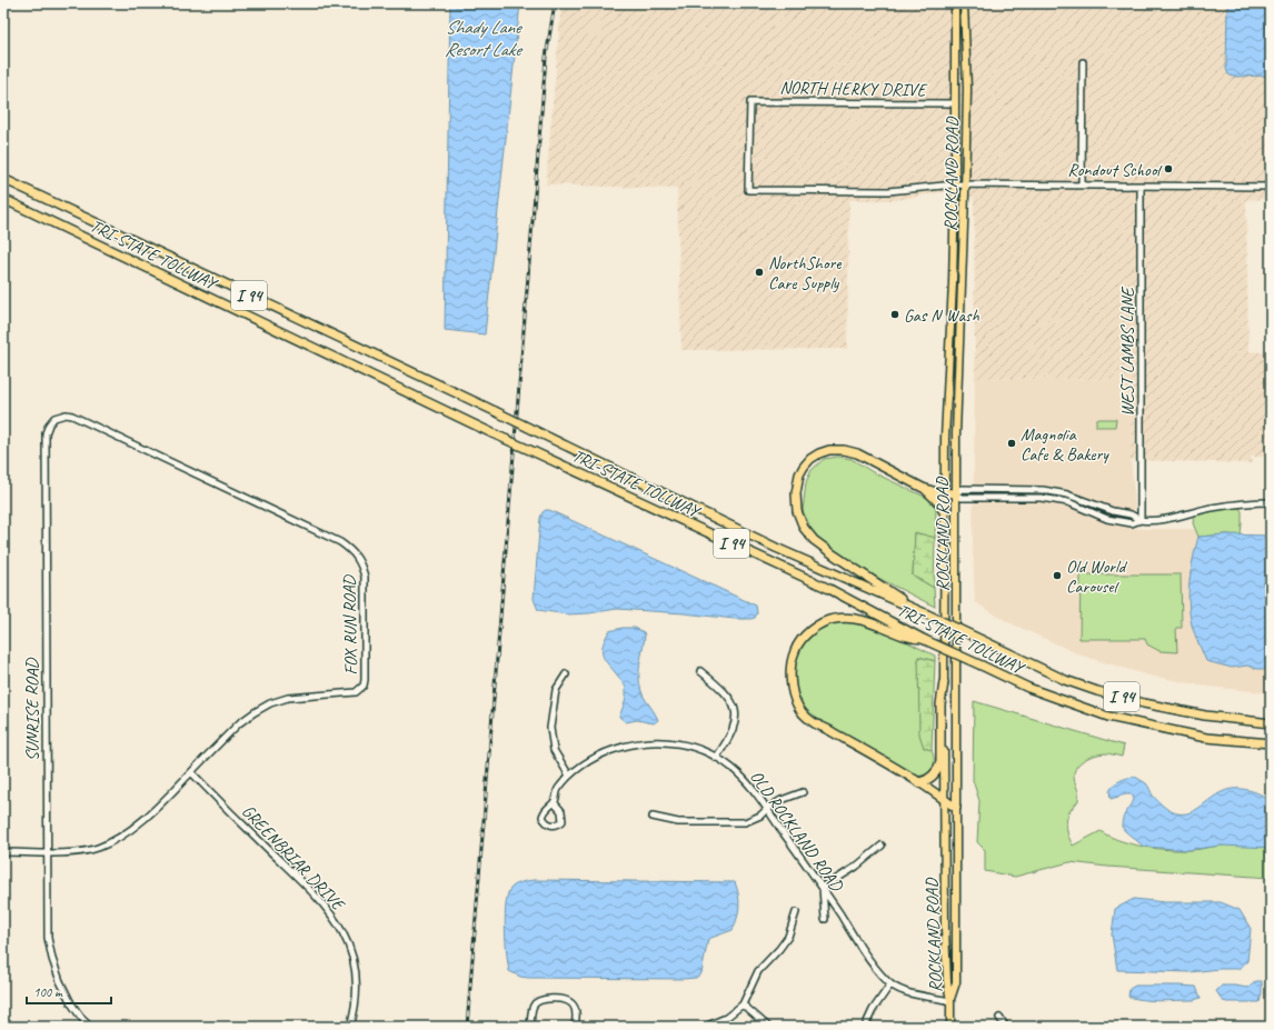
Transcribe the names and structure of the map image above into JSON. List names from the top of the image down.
{
  "streets": {
    "highway": ["TRI-STATE TOLLWAY", "I 94"],
    "main road": ["ROCKLAND ROAD"],
    "street": [
      "NORTH HERKY DRIVE",
      "WEST LAMBS LANE",
      "FOX RUN ROAD",
      "SUNRISE ROAD",
      "OLD ROCKLAND ROAD",
      "GREENBRIAR DRIVE"
    ]
  },
  "crossings": [
    ["NORTH HERKY DRIVE", "ROCKLAND ROAD"],
    ["ROCKLAND ROAD", "OLD ROCKLAND ROAD"],
    ["FOX RUN ROAD", "SUNRISE ROAD"],
    ["FOX RUN ROAD", "GREENBRIAR DRIVE"]
  ],
  "water": ["Shady Lane Resort Lake"],
  "places": [
    "Rondout School",
    "NorthShore Care Supply",
    "Gas N Wash",
    "Magnolia Cafe & Bakery",
    "Old World Carousel"
  ],
  "scale_bar": "100 m"
}
